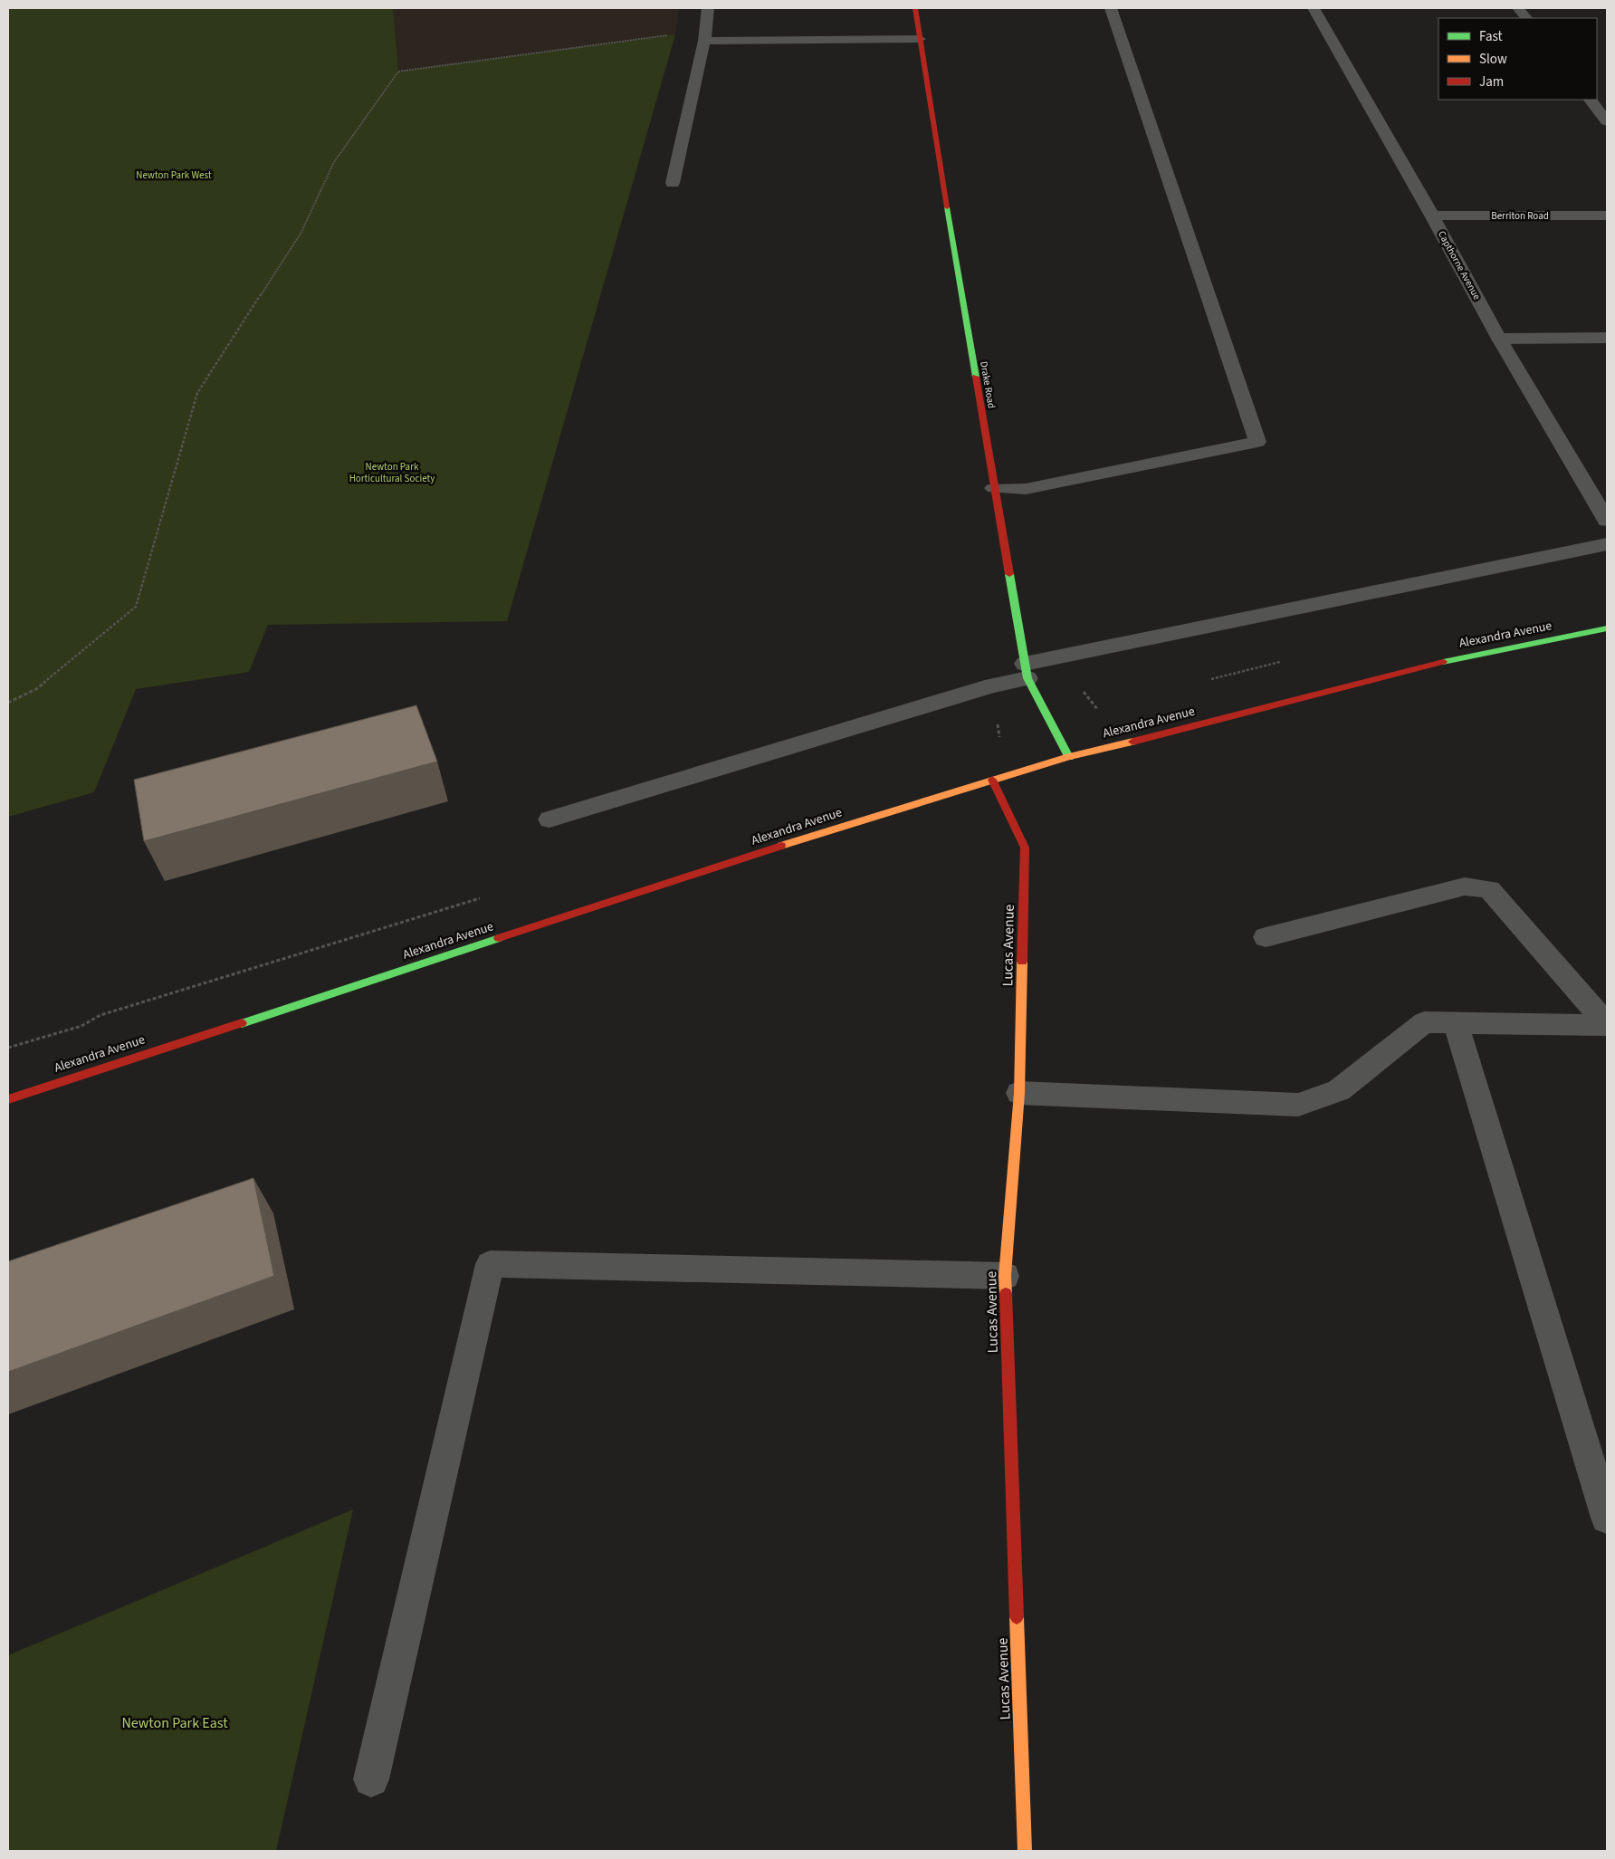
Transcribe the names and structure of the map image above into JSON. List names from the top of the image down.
{
  "streets": {
    "street": [
      "Berriton Road",
      "Capthorne Avenue",
      "Drake Road",
      "Alexandra Avenue",
      "Lucas Avenue"
    ]
  },
  "crossings": [
    ["Berriton Road", "Capthorne Avenue"],
    ["Drake Road", "Alexandra Avenue"],
    ["Alexandra Avenue", "Lucas Avenue"]
  ],
  "parks": ["Newton Park West", "Newton Park Horticultural Society", "Newton Park East"],
  "legend": ["Fast", "Slow", "Jam"]
}
